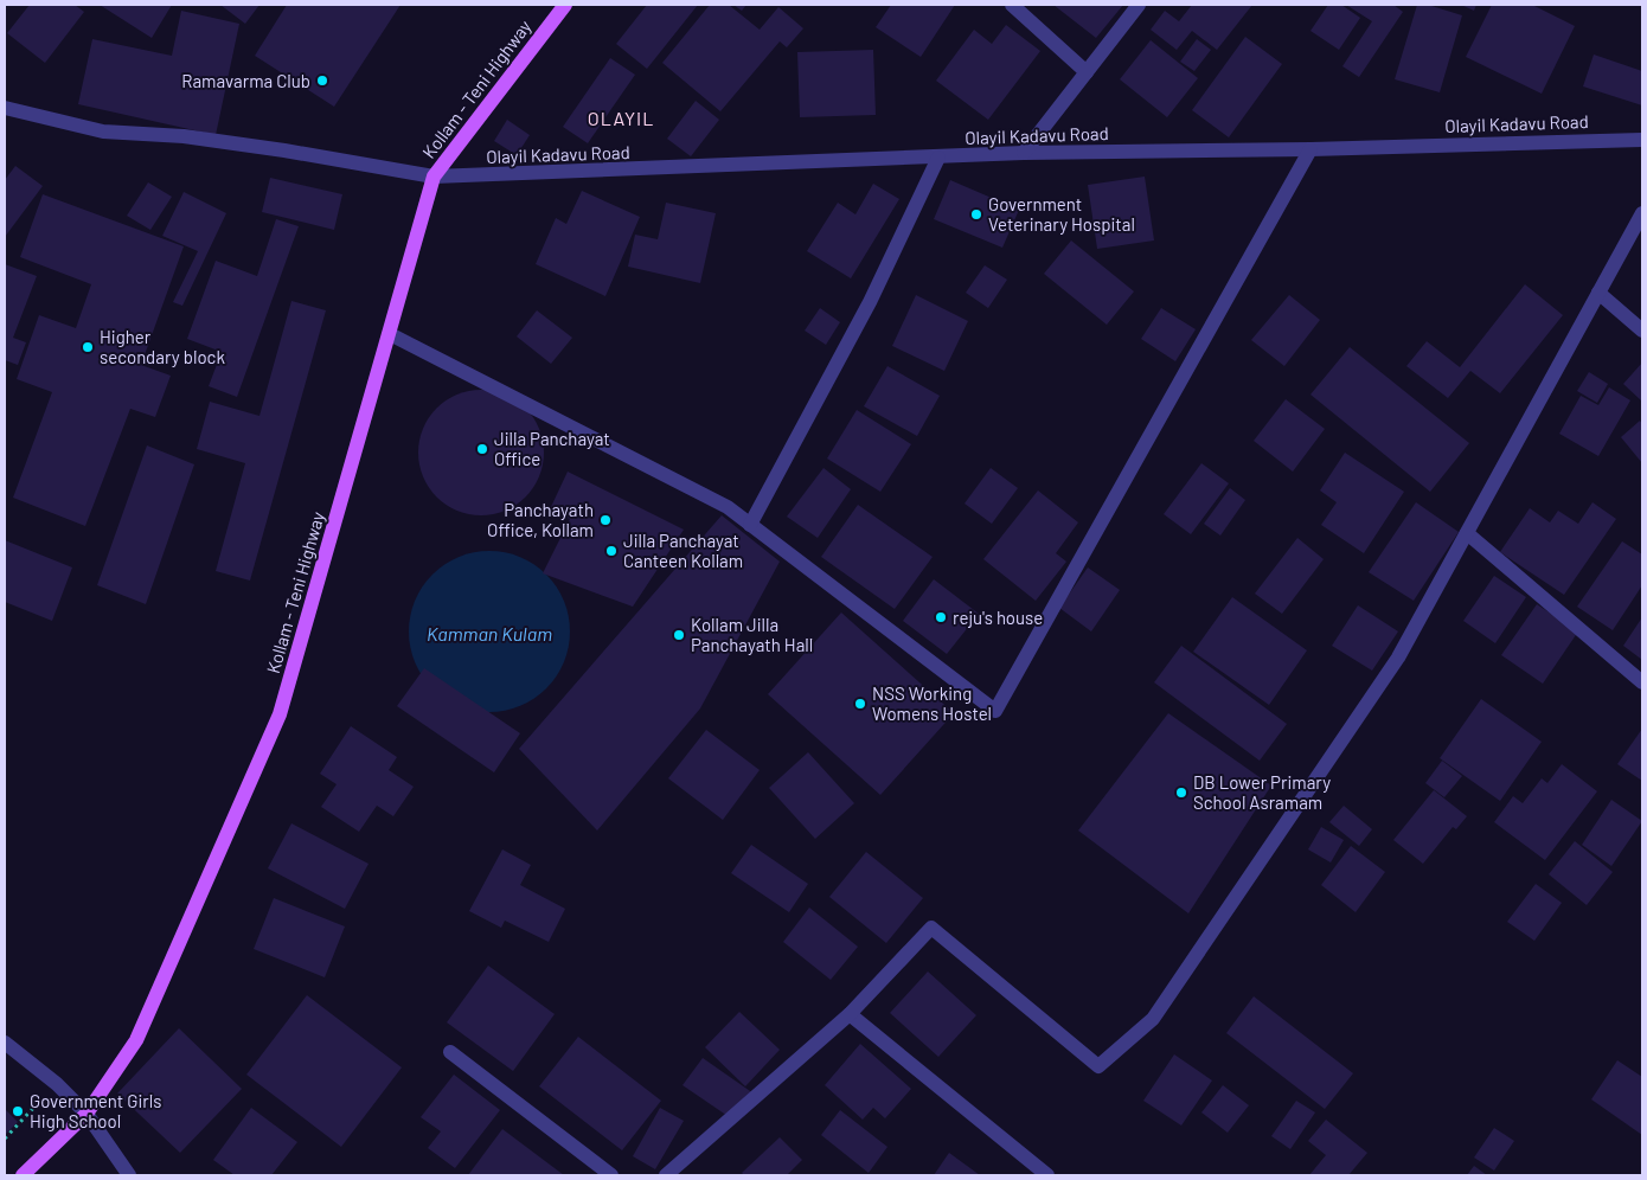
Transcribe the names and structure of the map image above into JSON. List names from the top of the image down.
{
  "streets": {
    "main road": ["Kollam - Teni Highway"],
    "street": ["Olayil Kadavu Road"]
  },
  "crossings": [
    ["Kollam - Teni Highway", "Olayil Kadavu Road"]
  ],
  "districts": ["OLAYIL"],
  "water": ["Kamman Kulam"],
  "places": [
    "Ramavarma Club",
    "Government Veterinary Hospital",
    "Higher secondary block",
    "Jilla Panchayat Office",
    "Panchayath Office, Kollam",
    "Jilla Panchayat Canteen Kollam",
    "reju's house",
    "Kollam Jilla Panchayath Hall",
    "NSS Working Womens Hostel",
    "DB Lower Primary School Asramam",
    "Government Girls High School"
  ]
}
